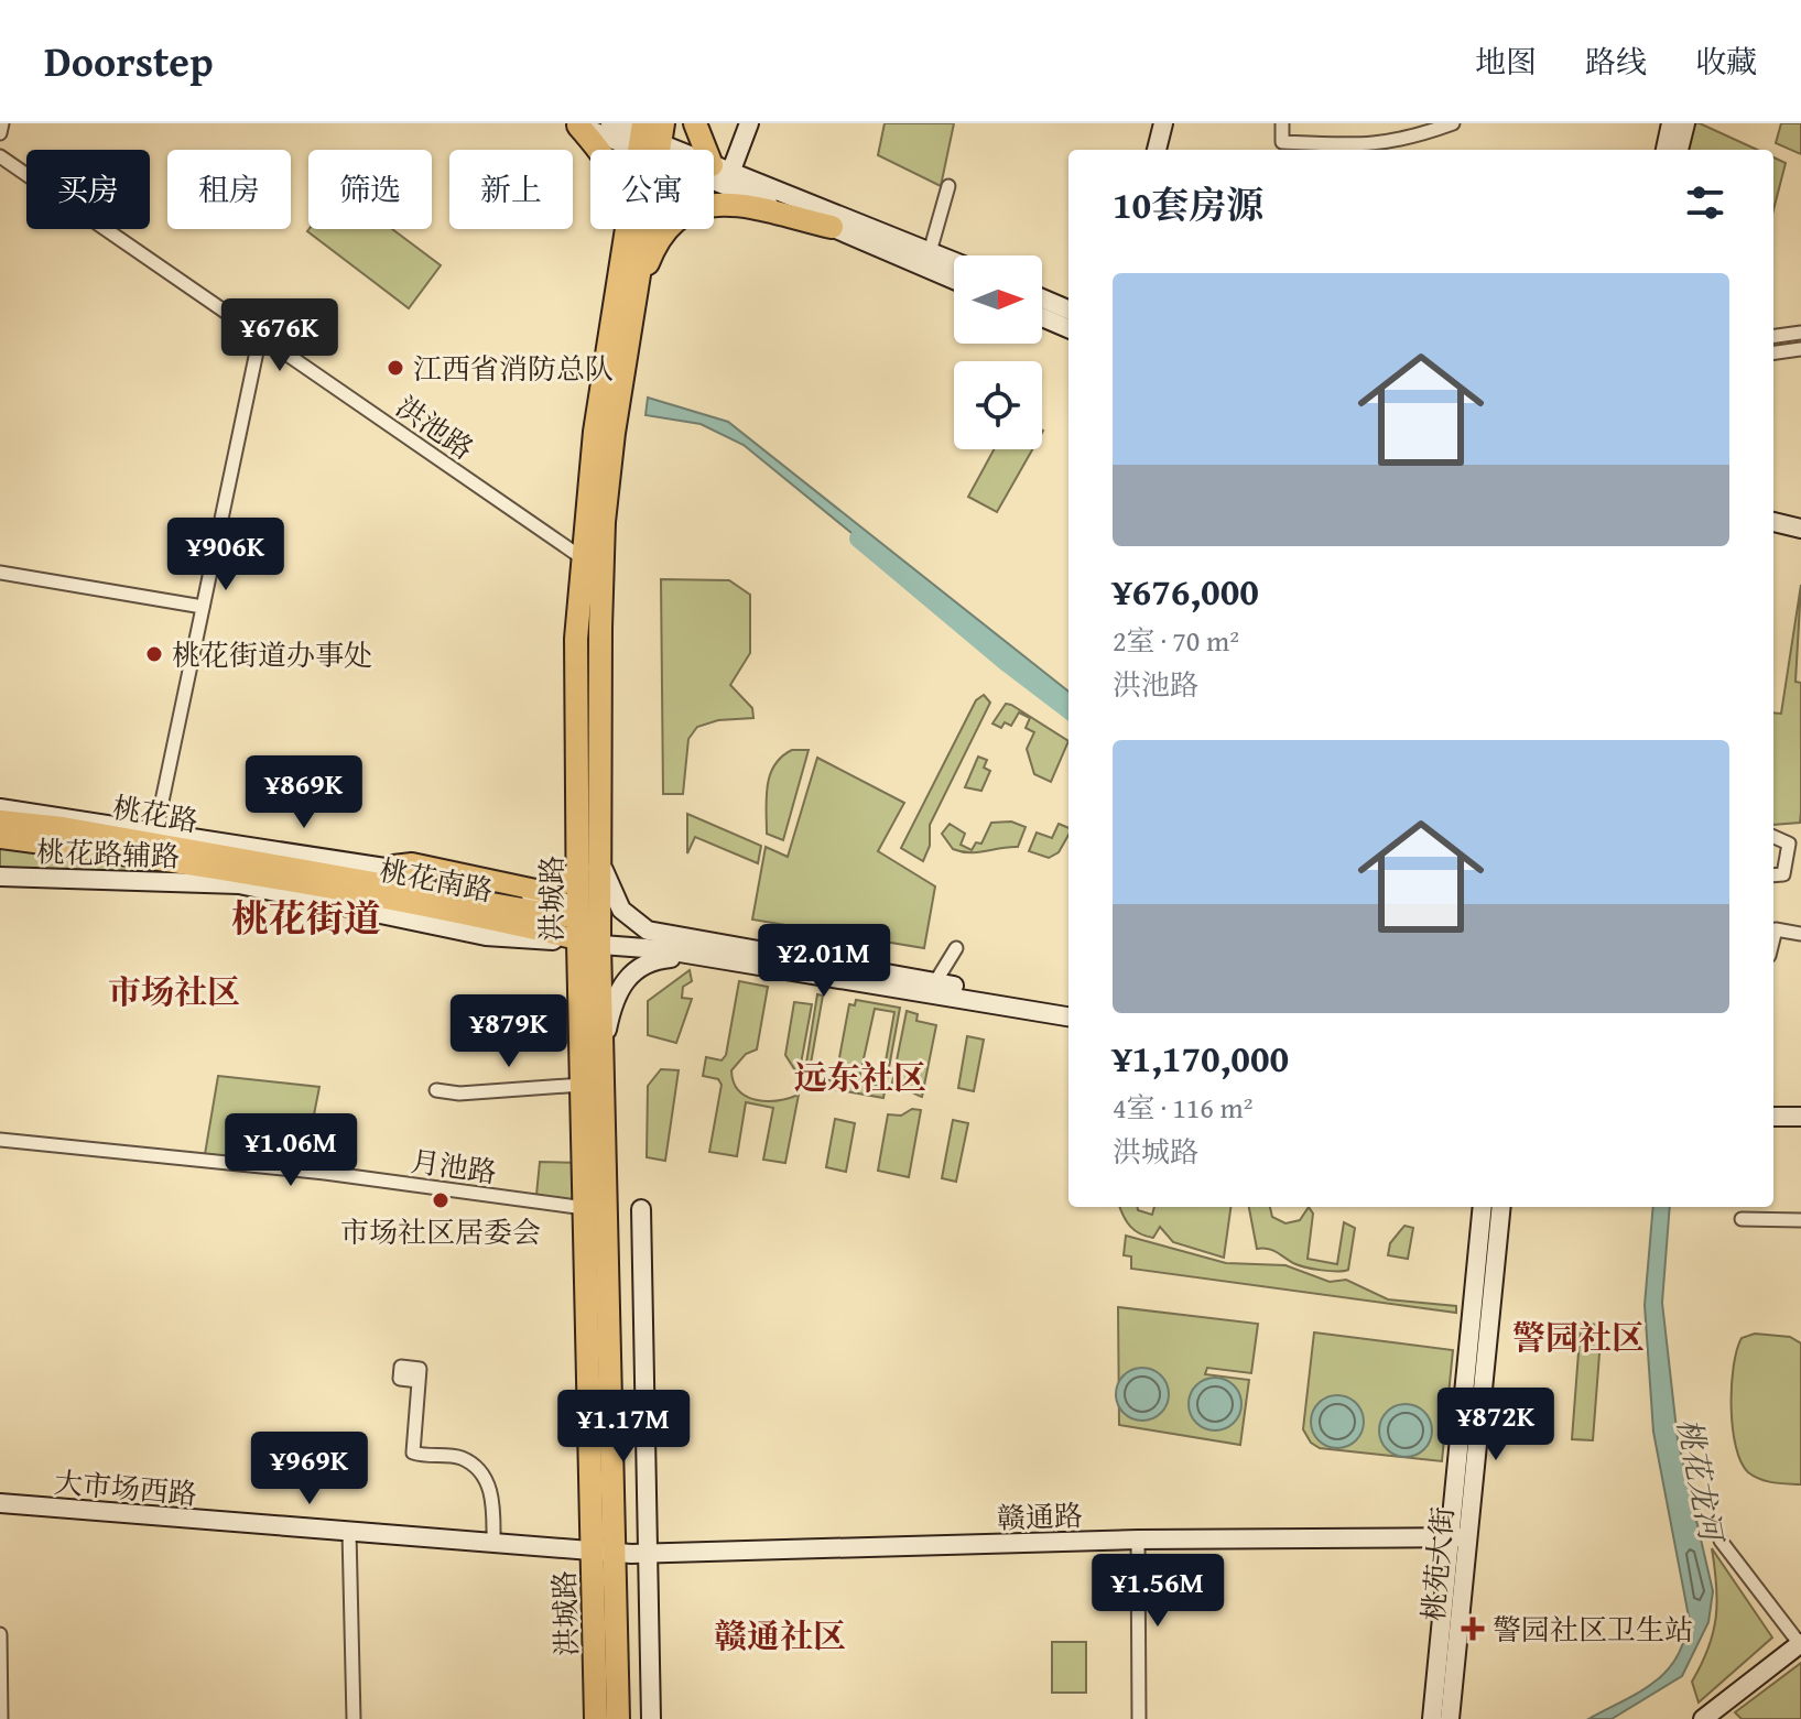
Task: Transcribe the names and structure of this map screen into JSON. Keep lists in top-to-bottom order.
{
  "streets": {
    "highway": ["洪城路"],
    "main road": [
      "桃花路",
      "桃花路辅路",
      "桃花南路",
      "大市场西路",
      "赣通路",
      "桃苑大街"
    ],
    "street": ["洪池路", "月池路"]
  },
  "crossings": [
    ["洪池路", "洪城路"],
    ["桃花路", "桃花路辅路"],
    ["桃花路", "桃花南路"],
    ["桃花路", "洪城路"],
    ["桃花路辅路", "洪城路"],
    ["洪城路", "月池路"],
    ["洪城路", "大市场西路"],
    ["洪城路", "赣通路"],
    ["大市场西路", "赣通路"],
    ["赣通路", "桃苑大街"]
  ],
  "districts": [
    "桃花街道",
    "市场社区",
    "远东社区",
    "警园社区",
    "赣通社区"
  ],
  "water": ["桃花龙河"],
  "places": {
    "other": ["江西省消防总队", "桃花街道办事处", "市场社区居委会"],
    "health": ["警园社区卫生站"]
  },
  "north": "right",
  "page": {
    "header": "Doorstep",
    "nav": ["地图", "路线", "收藏"],
    "chip": [
      "买房",
      "租房",
      "筛选",
      "新上",
      "公寓"
    ],
    "heading": "10套房源",
    "list": [
      {
        "name": "¥676,000",
        "note": "2室 · 70 m² · 洪池路"
      },
      {
        "name": "¥1,170,000",
        "note": "4室 · 116 m² · 洪城路"
      }
    ],
    "price": [
      "¥676K",
      "¥906K",
      "¥869K",
      "¥2.01M",
      "¥879K",
      "¥1.06M",
      "¥872K",
      "¥1.17M",
      "¥969K",
      "¥1.56M"
    ]
  }
}
